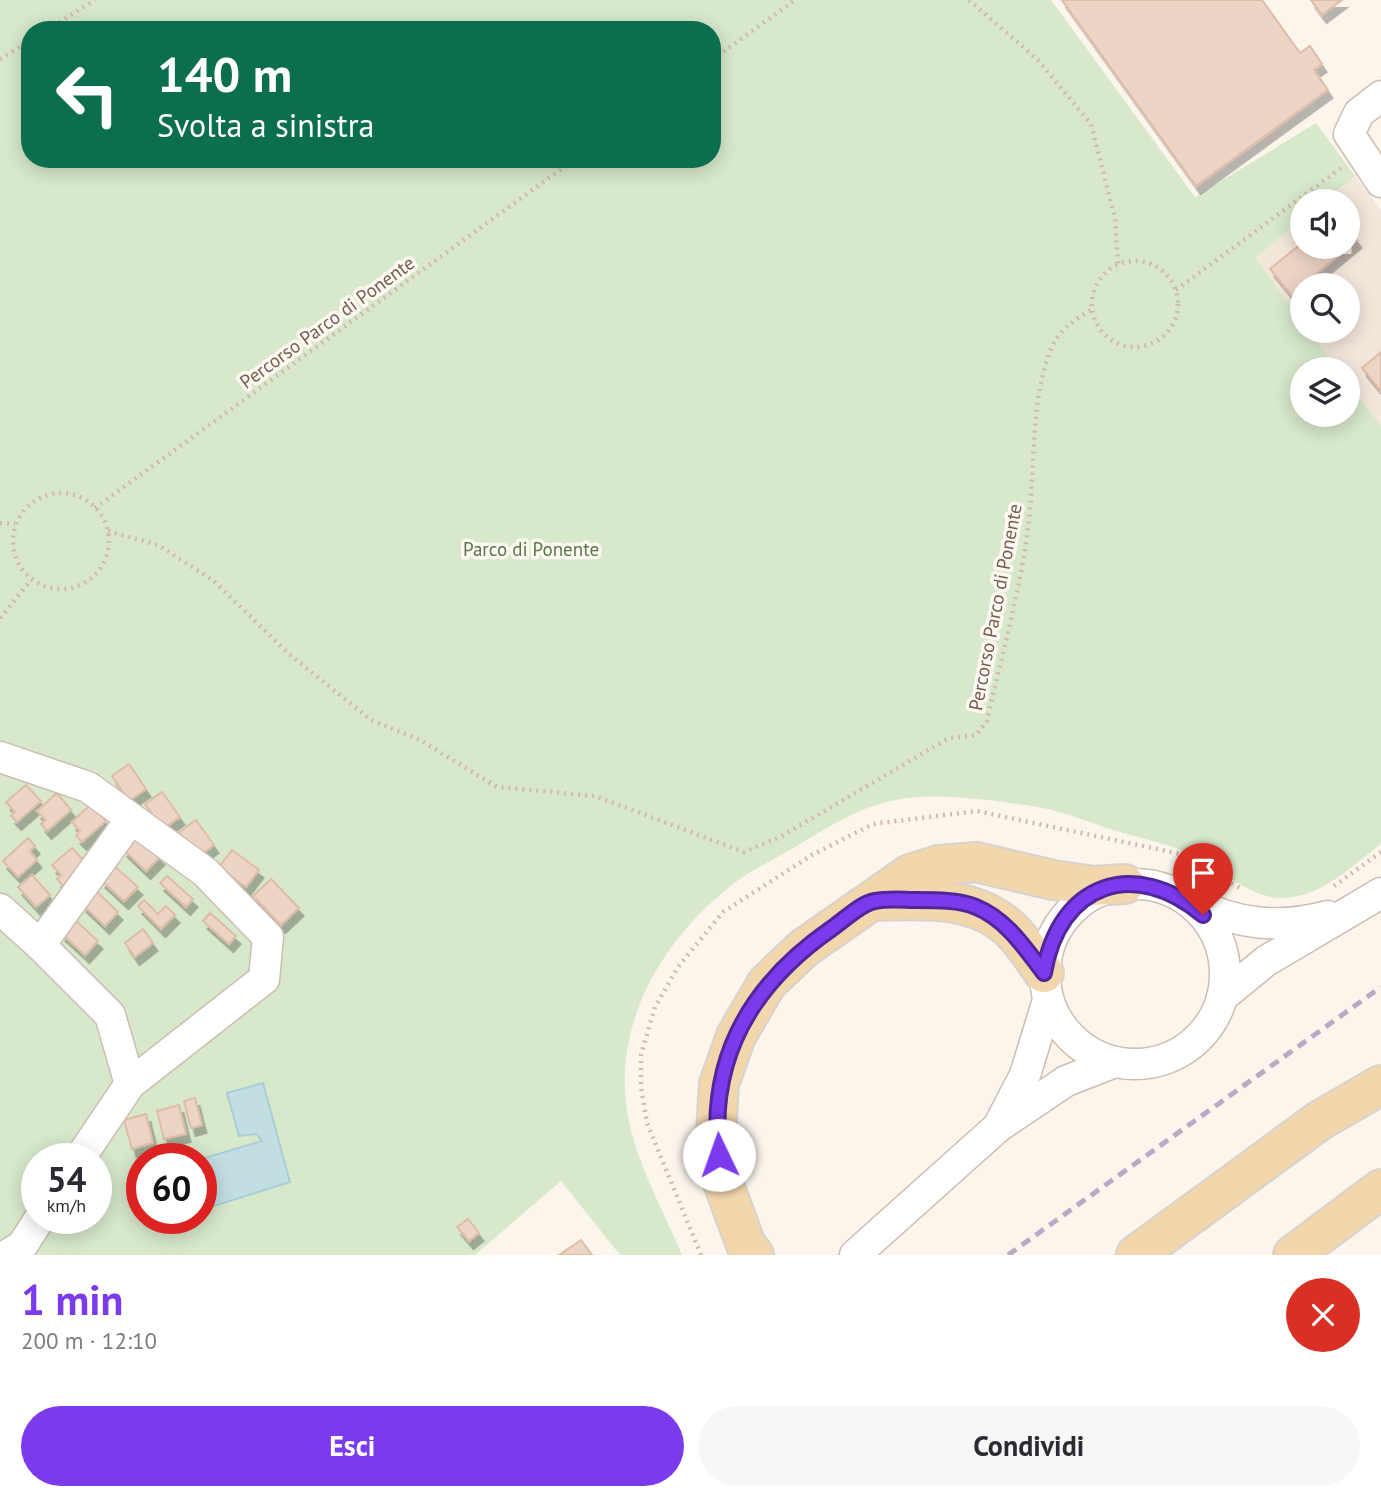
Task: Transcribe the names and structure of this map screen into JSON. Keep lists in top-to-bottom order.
{
  "streets": {
    "path": ["Percorso Parco di Ponente"]
  },
  "parks": ["Parco di Ponente"],
  "page": {
    "turn": ["140 m", "Svolta a sinistra"],
    "speed": "54 km/h",
    "limit": "60",
    "heading": ["1 min", "200 m · 12:10"],
    "buttons": ["Esci", "Condividi"]
  }
}
